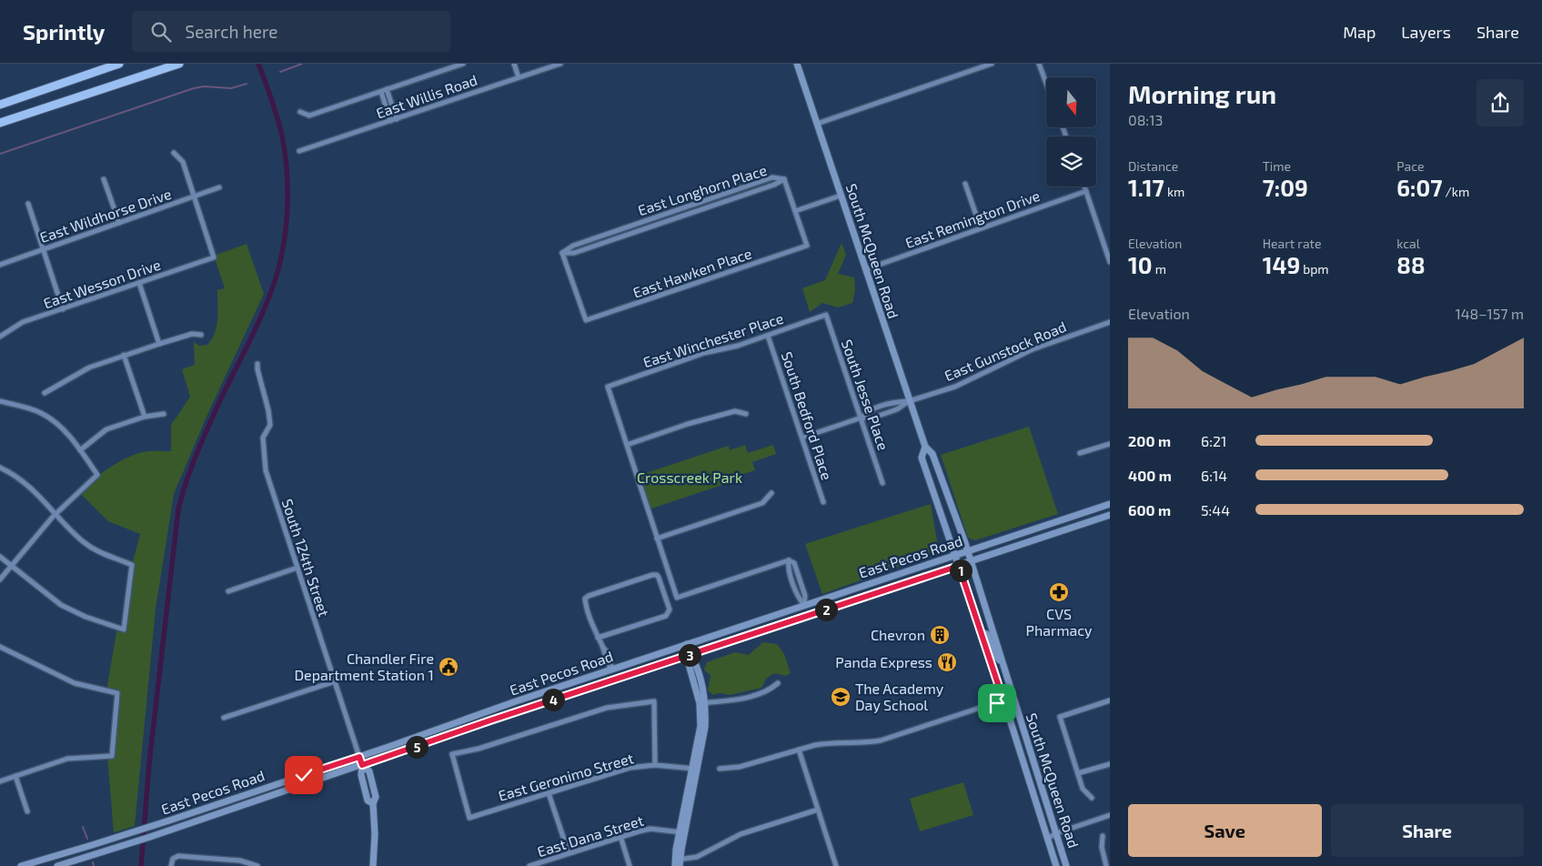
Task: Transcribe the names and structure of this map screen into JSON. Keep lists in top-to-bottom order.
{
  "streets": {
    "main road": ["South McQueen Road", "East Pecos Road"],
    "street": [
      "East Willis Road",
      "East Longhorn Place",
      "East Wildhorse Drive",
      "East Remington Drive",
      "East Hawken Place",
      "East Wesson Drive",
      "East Winchester Place",
      "East Gunstock Road",
      "South Jesse Place",
      "South Bedford Place",
      "South 124th Street",
      "East Geronimo Street",
      "East Dana Street"
    ]
  },
  "crossings": [
    ["East Longhorn Place", "East Hawken Place"],
    ["East Wildhorse Drive", "East Wesson Drive"],
    ["East Remington Drive", "South McQueen Road"],
    ["South McQueen Road", "East Gunstock Road"],
    ["South McQueen Road", "East Pecos Road"],
    ["East Winchester Place", "South Jesse Place"],
    ["East Winchester Place", "South Bedford Place"],
    ["East Gunstock Road", "South Jesse Place"],
    ["East Gunstock Road", "South Bedford Place"],
    ["East Pecos Road", "South 124th Street"]
  ],
  "parks": ["Crosscreek Park"],
  "places": {
    "pharmacy": ["CVS Pharmacy"],
    "building": ["Chevron"],
    "restaurant": ["Panda Express"],
    "public building": ["Chandler Fire Department Station 1"],
    "school or university": ["The Academy Day School"]
  },
  "north": "bottom",
  "page": {
    "header": "Sprintly",
    "search": "Search here",
    "nav": ["Map", "Layers", "Share"],
    "heading": ["Morning run", "08:13"],
    "stats": [
      ["Distance", "1.17 km"],
      ["Time", "7:09"],
      ["Pace", "6:07 /km"],
      ["Elevation", "10 m"],
      ["Heart rate", "149 bpm"],
      ["kcal", "88"]
    ],
    "chart": ["Elevation", "148–157 m"],
    "list": [
      {
        "name": "200 m",
        "note": "6:21"
      },
      {
        "name": "400 m",
        "note": "6:14"
      },
      {
        "name": "600 m",
        "note": "5:44"
      }
    ],
    "pins": [
      "1",
      "2",
      "3",
      "4",
      "5"
    ],
    "buttons": ["Save", "Share"]
  }
}
